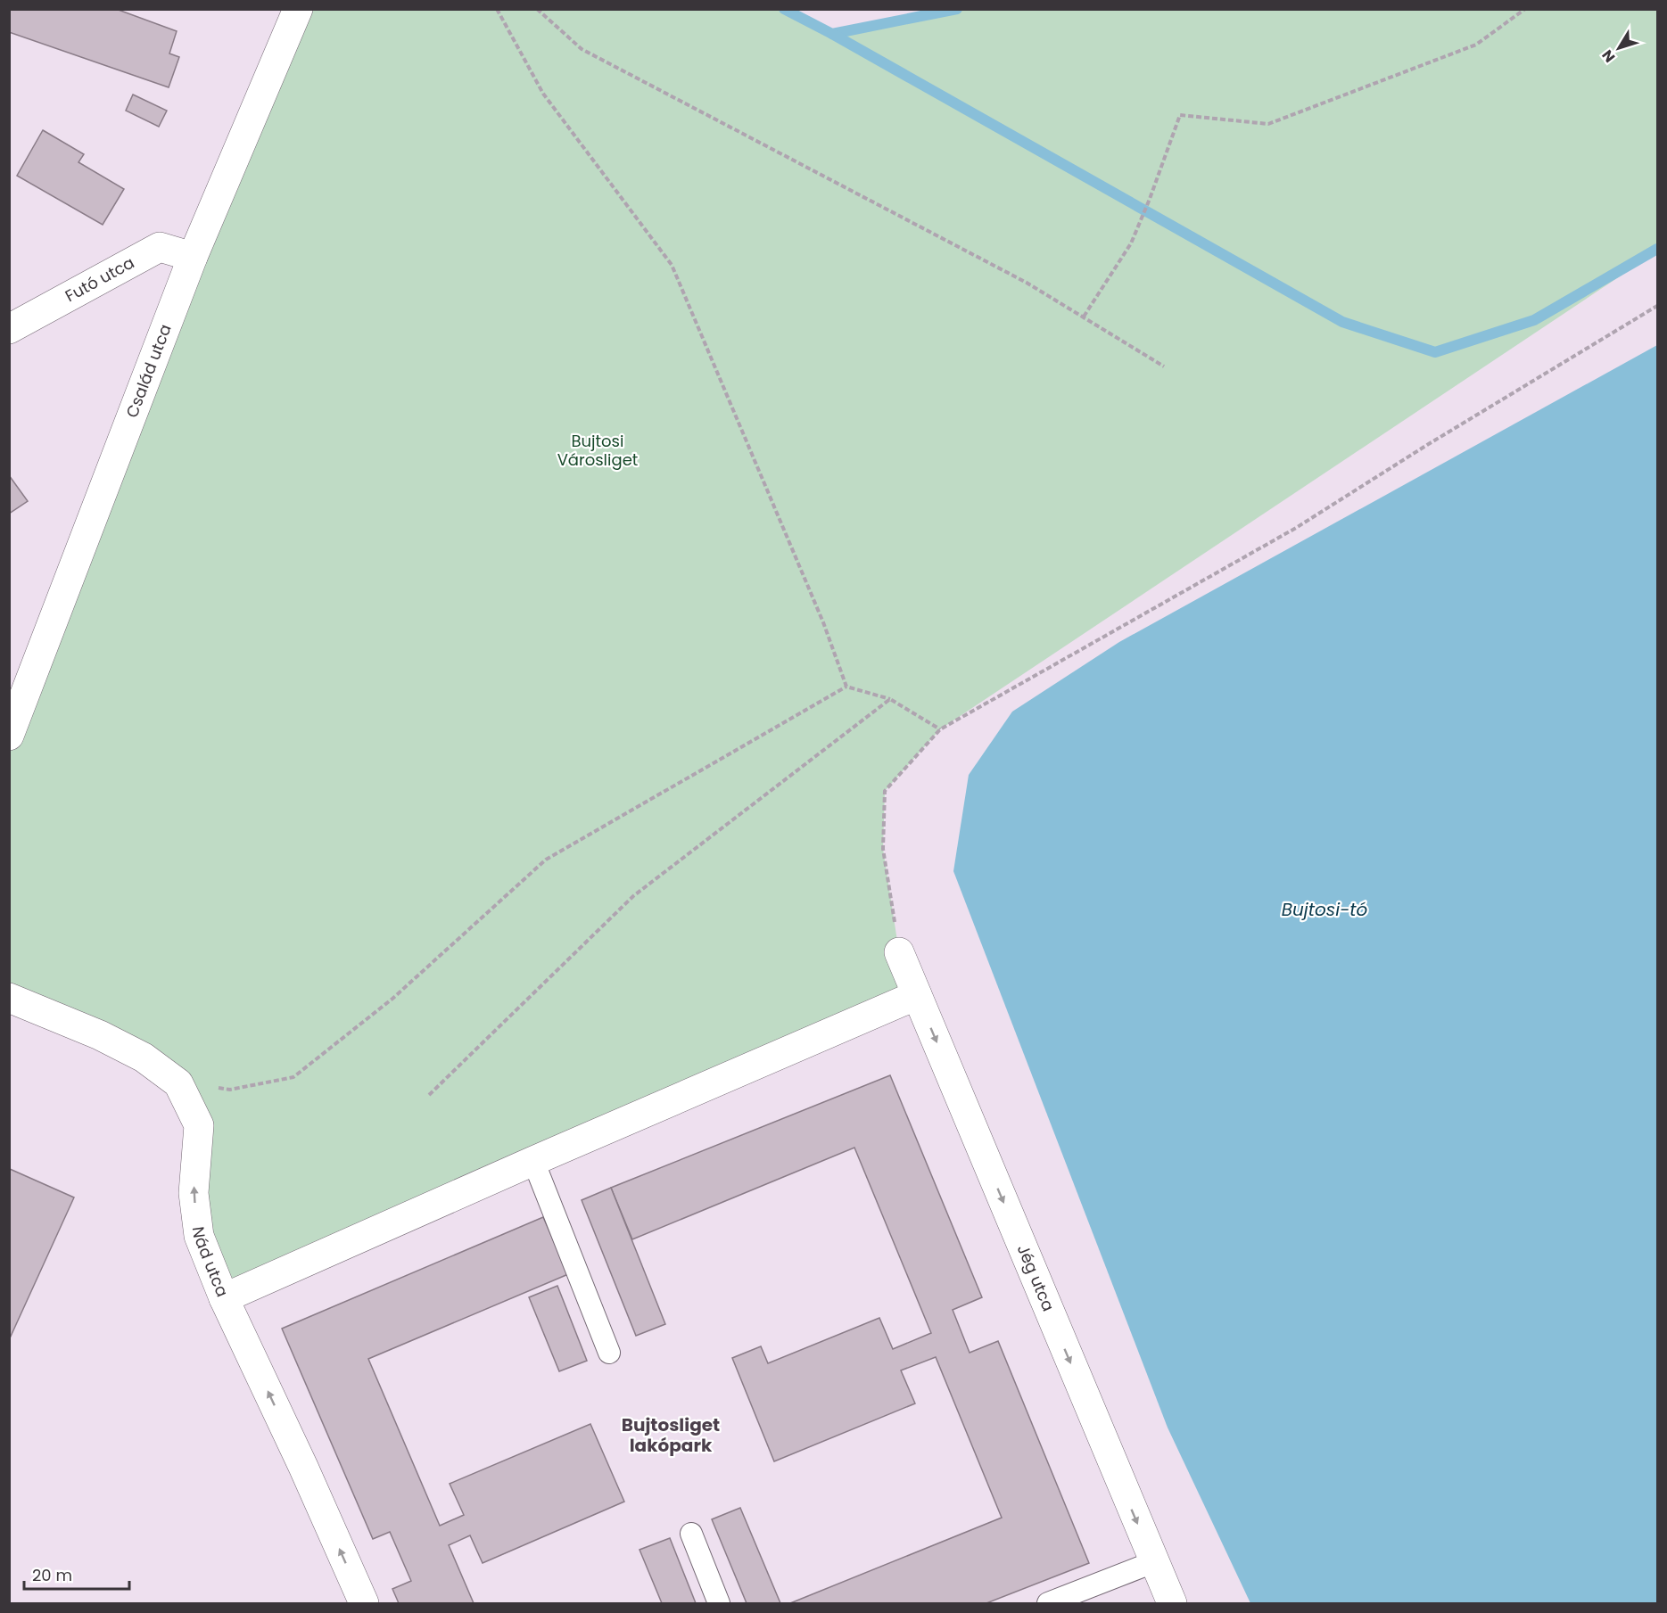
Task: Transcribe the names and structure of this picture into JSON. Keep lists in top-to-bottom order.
{
  "streets": {
    "street": [
      "Futó utca",
      "Család utca",
      "Nád utca",
      "Jég utca"
    ]
  },
  "crossings": [
    ["Futó utca", "Család utca"]
  ],
  "one_way": ["Nád utca", "Jég utca"],
  "districts": ["Bujtosliget lakópark"],
  "water": ["Bujtosi-tó"],
  "parks": ["Bujtosi Városliget"],
  "scale_bar": "20 m",
  "north": "bottom left"
}
